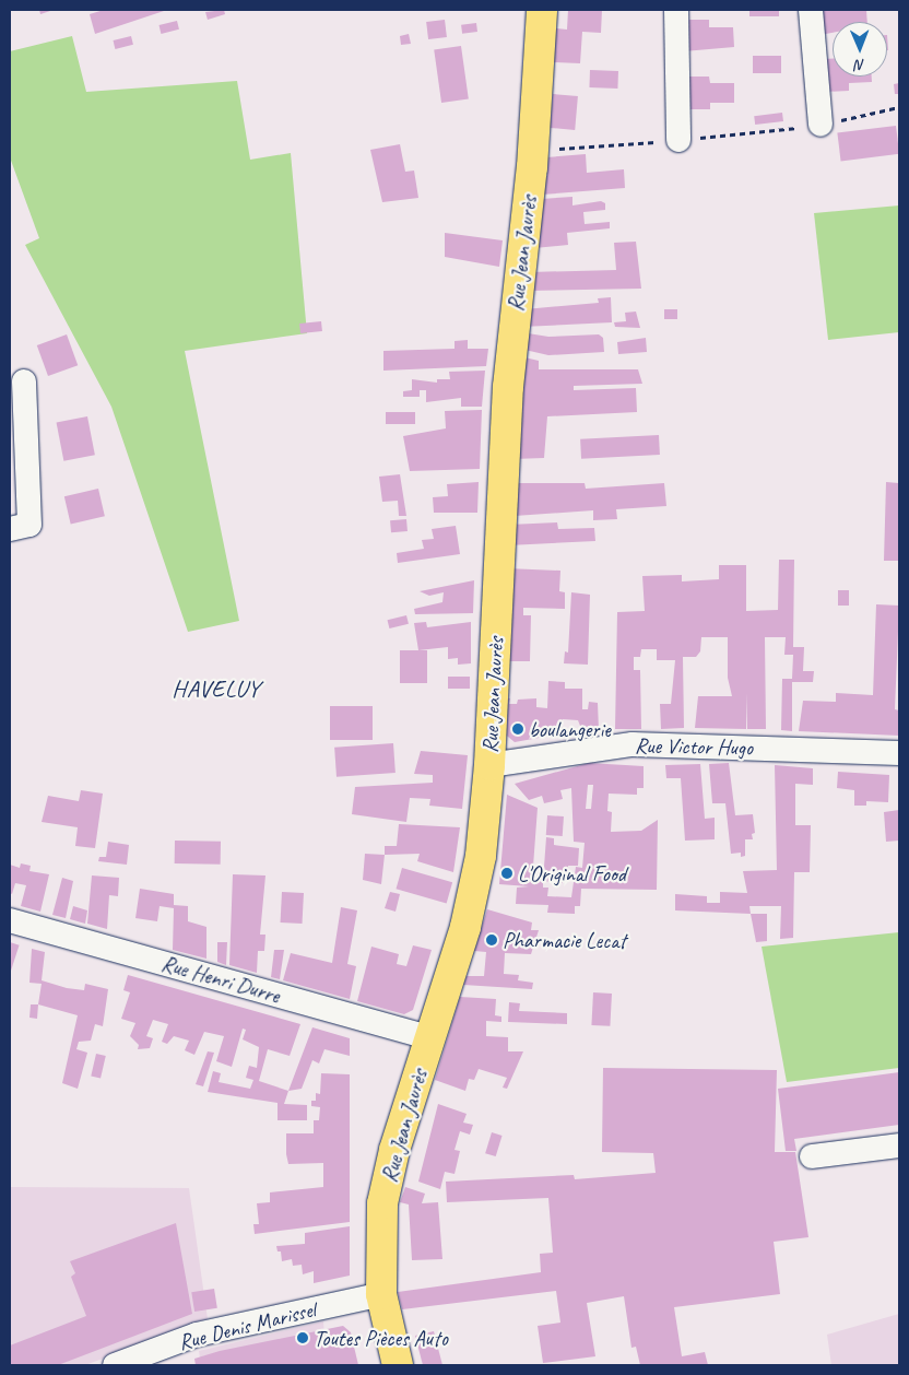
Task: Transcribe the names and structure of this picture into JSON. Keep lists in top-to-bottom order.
{
  "streets": {
    "main road": ["Rue Jean Jaurès"],
    "street": ["Rue Victor Hugo", "Rue Henri Durre", "Rue Denis Marissel"]
  },
  "crossings": [
    ["Rue Jean Jaurès", "Rue Victor Hugo"],
    ["Rue Jean Jaurès", "Rue Henri Durre"],
    ["Rue Jean Jaurès", "Rue Denis Marissel"]
  ],
  "districts": ["HAVELUY"],
  "places": [
    "boulangerie",
    "L'Original Food",
    "Pharmacie Lecat",
    "Toutes Pièces Auto"
  ],
  "north": "bottom"
}
